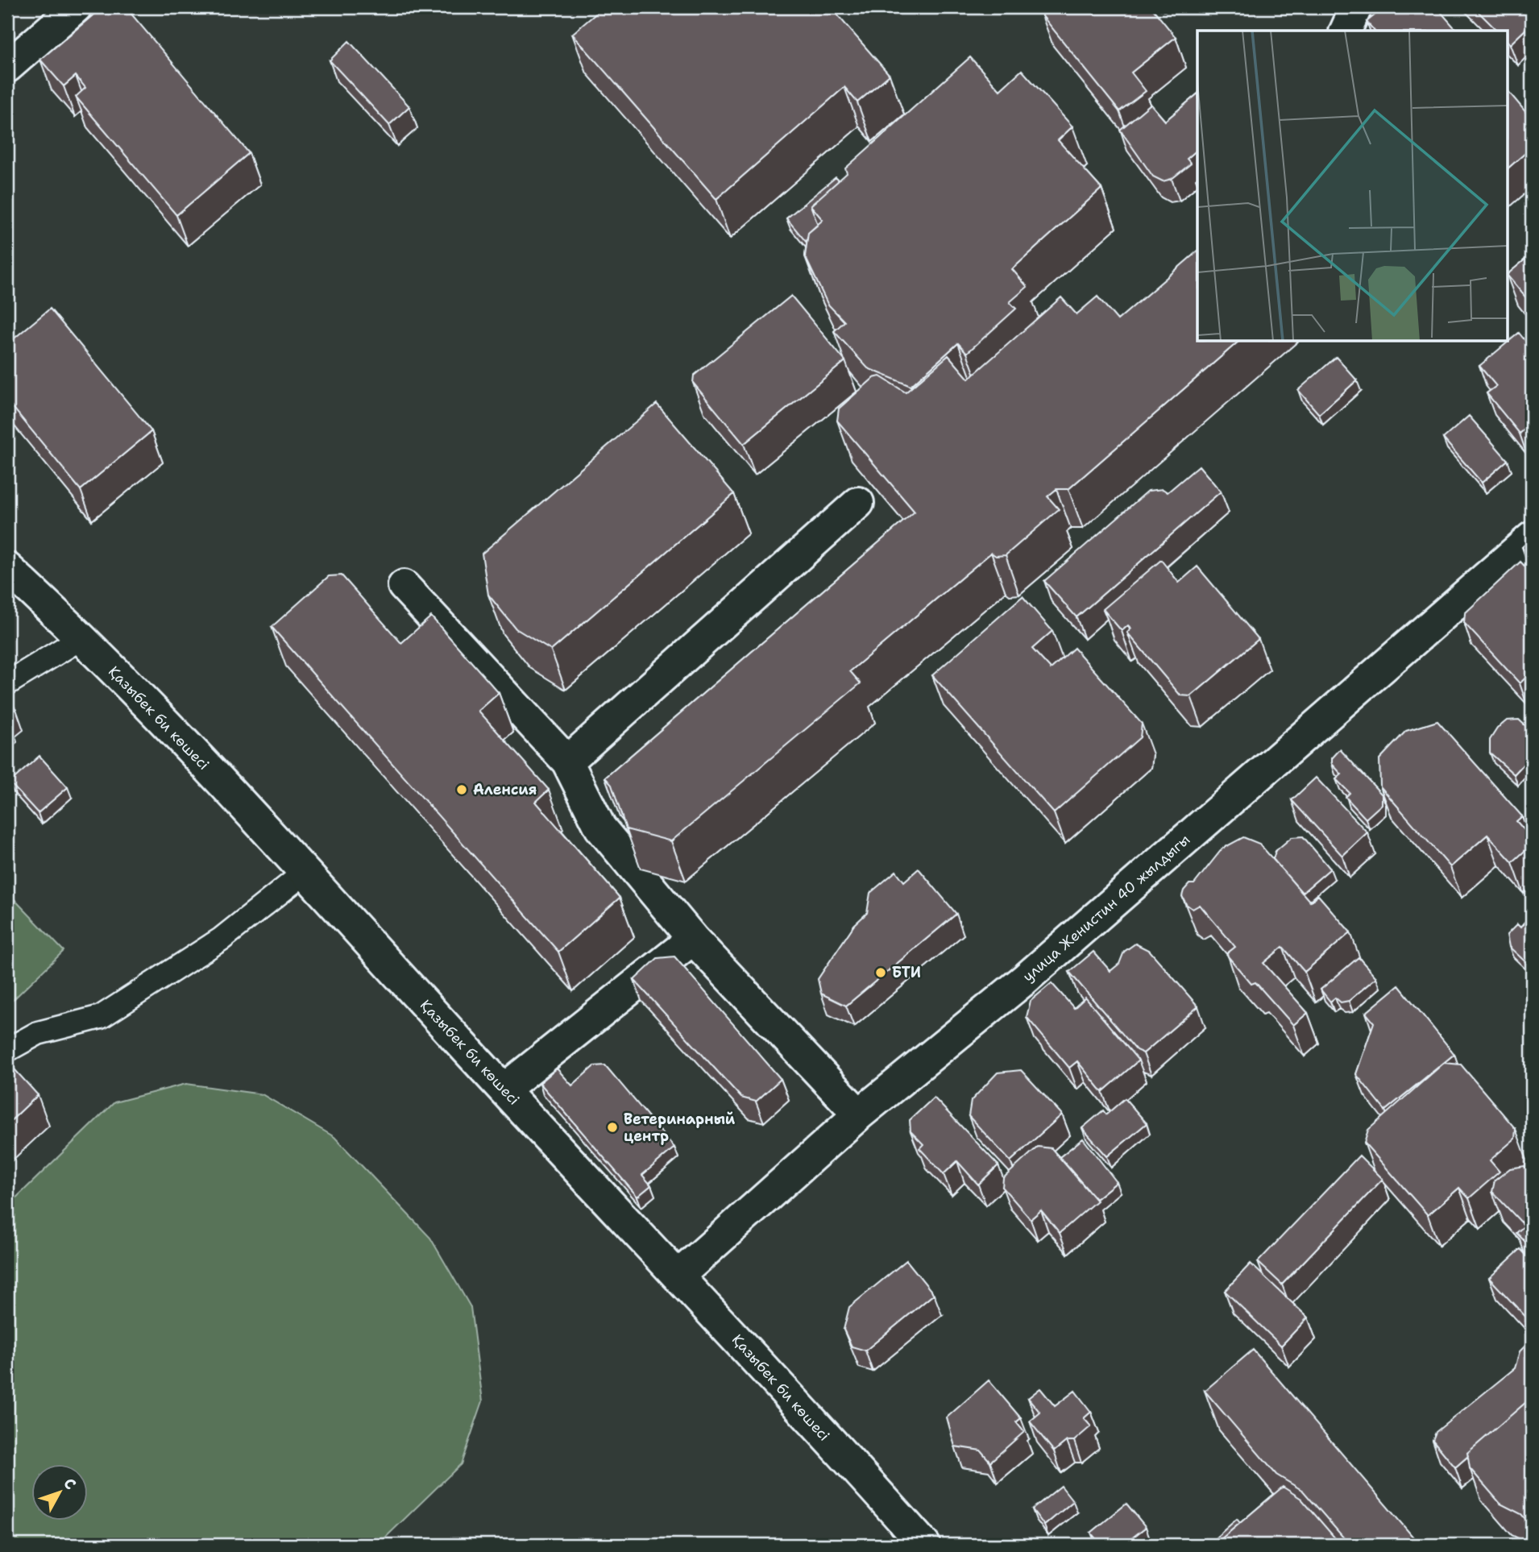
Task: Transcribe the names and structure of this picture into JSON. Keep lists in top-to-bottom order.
{
  "streets": {
    "street": ["Қазыбек би көшесі", "улица Женистин 40 жылдыгы"]
  },
  "crossings": [
    ["Қазыбек би көшесі", "улица Женистин 40 жылдыгы"]
  ],
  "places": ["Аленсия", "БТИ", "Ветеринарный центр"],
  "north": "top right"
}
